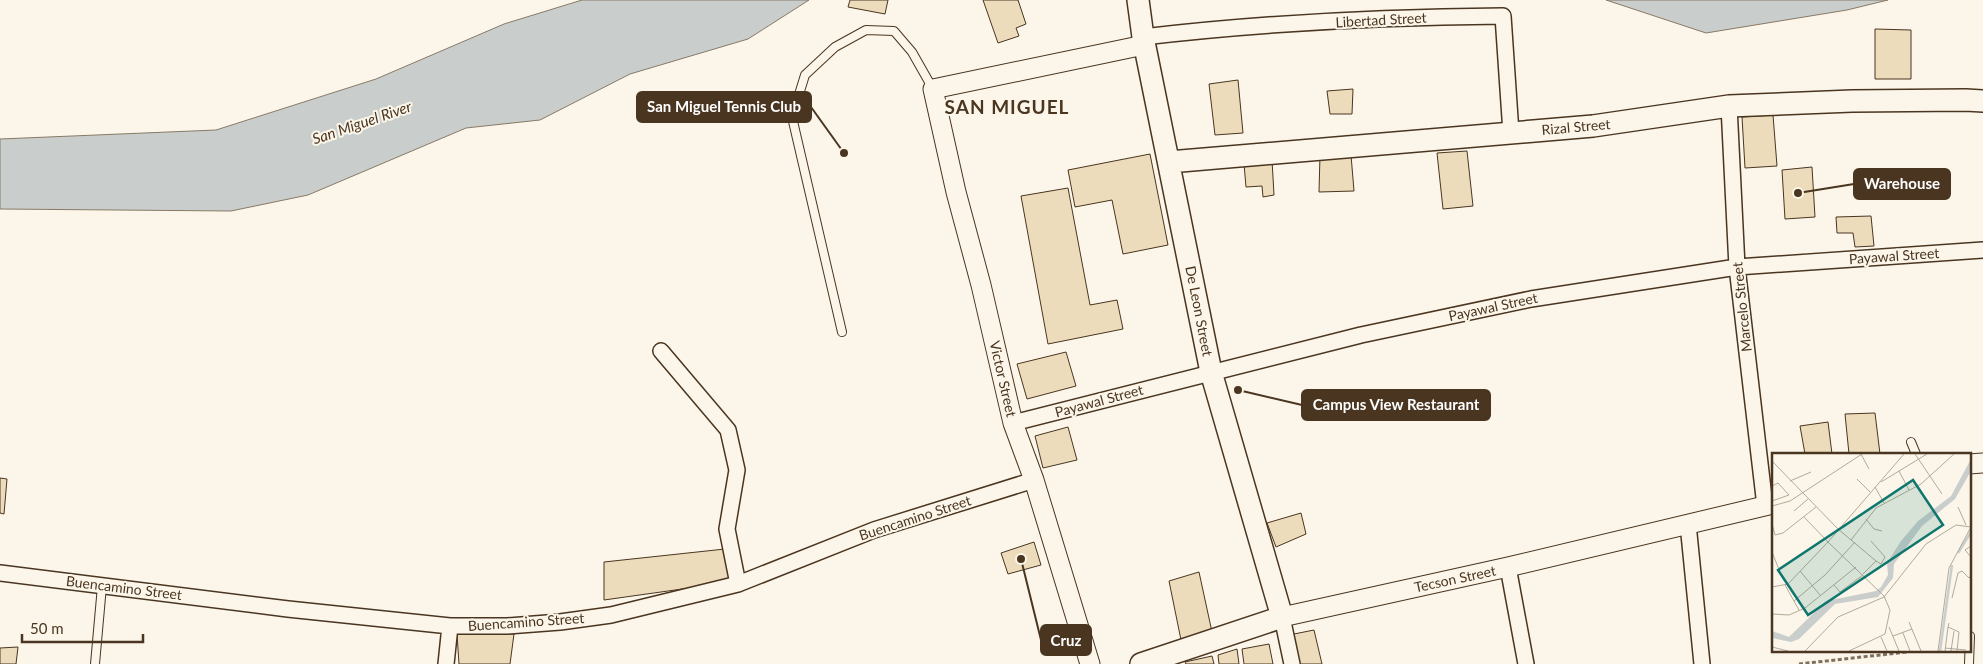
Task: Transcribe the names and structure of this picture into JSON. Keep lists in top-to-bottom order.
{
  "streets": {
    "main road": ["Rizal Street", "De Leon Street", "Tecson Street"],
    "street": [
      "Libertad Street",
      "Payawal Street",
      "Marcelo Street",
      "Victor Street",
      "Buencamino Street"
    ]
  },
  "crossings": [
    ["Libertad Street", "Rizal Street"],
    ["Libertad Street", "De Leon Street"],
    ["Libertad Street", "Victor Street"],
    ["Rizal Street", "Marcelo Street"],
    ["Rizal Street", "De Leon Street"],
    ["Payawal Street", "Marcelo Street"],
    ["Payawal Street", "De Leon Street"],
    ["Payawal Street", "Victor Street"],
    ["Marcelo Street", "Tecson Street"],
    ["De Leon Street", "Tecson Street"],
    ["Victor Street", "Buencamino Street"]
  ],
  "districts": ["SAN MIGUEL"],
  "water": ["San Miguel River"],
  "places": [
    "San Miguel Tennis Club",
    "Warehouse",
    "Campus View Restaurant",
    "Cruz"
  ],
  "scale_bar": "50 m"
}
